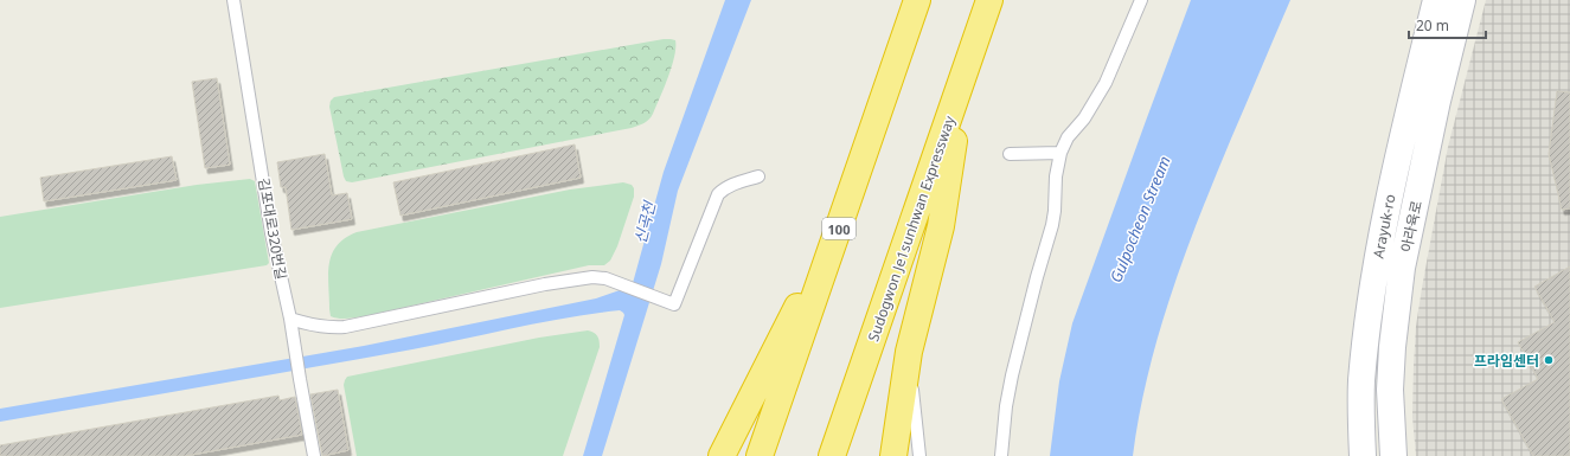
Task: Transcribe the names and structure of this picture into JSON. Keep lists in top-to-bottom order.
{
  "streets": {
    "highway": ["100", "Sudogwon Je1sunhwan Expressway"],
    "street": ["Arayuk-ro", "아라육로"],
    "lane": ["김포대로320번길"]
  },
  "water": ["Gulpocheon Stream", "신곡천"],
  "places": ["프라임센터"],
  "scale_bar": "20 m"
}
